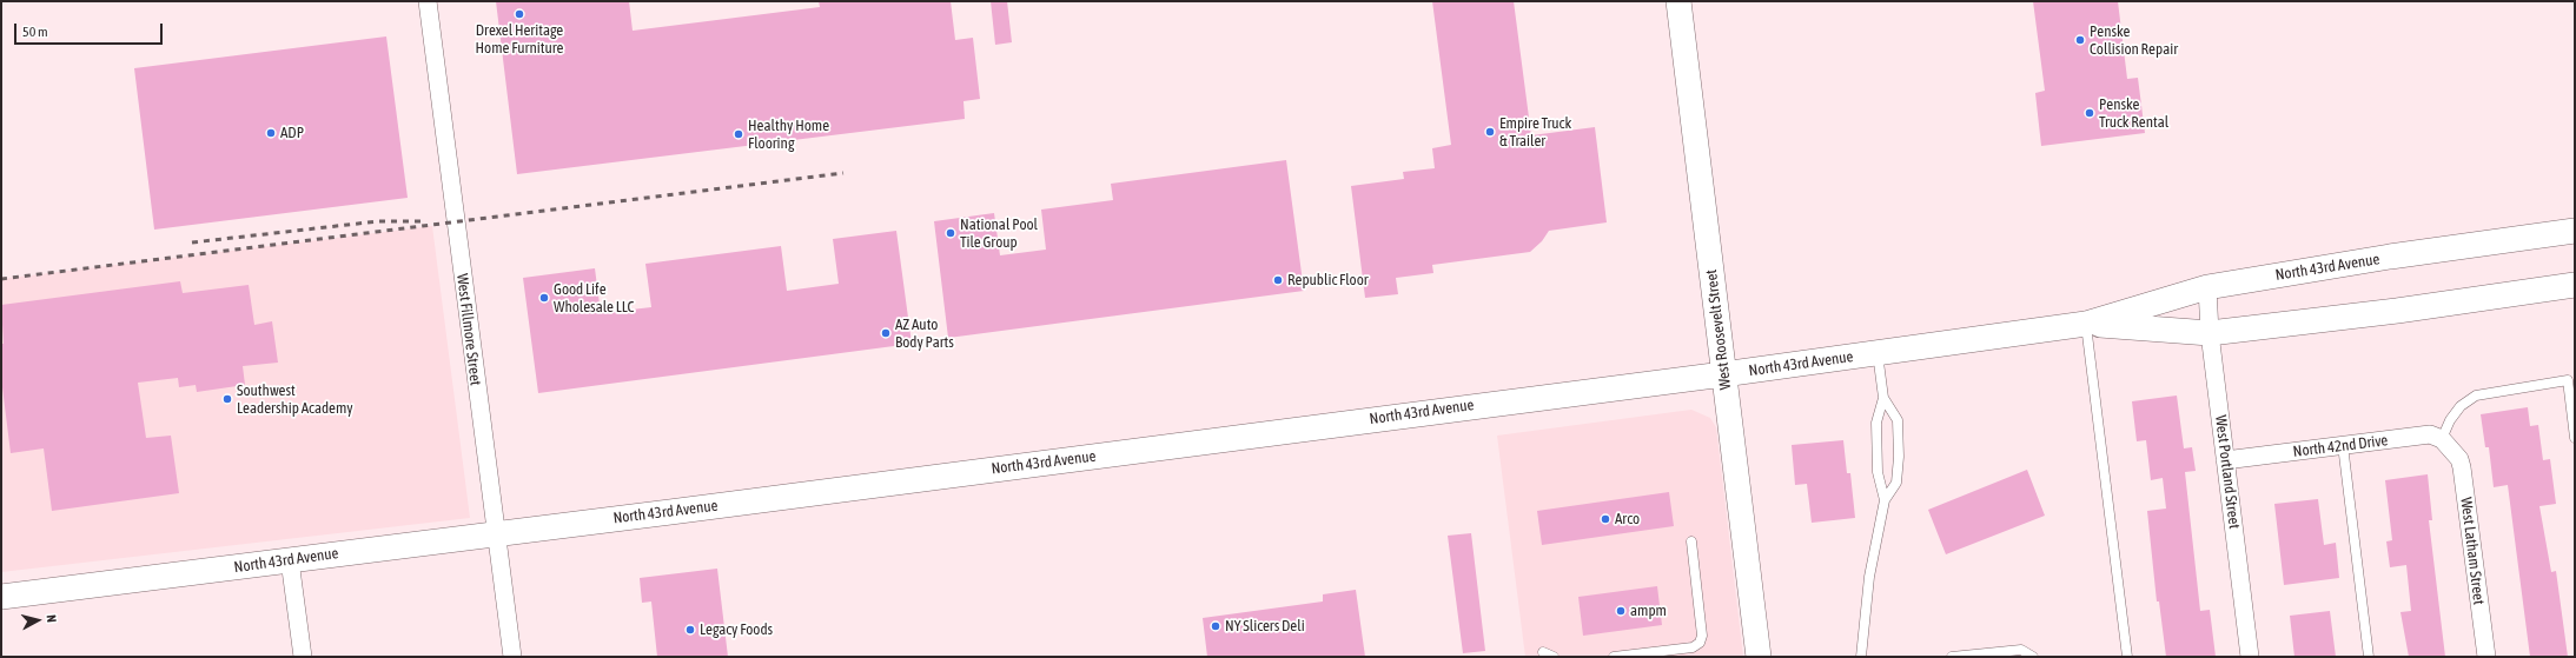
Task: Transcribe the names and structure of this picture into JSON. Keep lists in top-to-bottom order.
{
  "streets": {
    "main road": ["North 43rd Avenue", "West Roosevelt Street"],
    "street": [
      "West Fillmore Street",
      "North 42nd Drive",
      "West Portland Street",
      "West Latham Street"
    ]
  },
  "crossings": [
    ["North 43rd Avenue", "West Fillmore Street"],
    ["North 43rd Avenue", "West Roosevelt Street"],
    ["North 43rd Avenue", "West Portland Street"],
    ["North 42nd Drive", "West Portland Street"],
    ["North 42nd Drive", "West Latham Street"]
  ],
  "places": [
    "Drexel Heritage Home Furniture",
    "Penske Collision Repair",
    "Penske Truck Rental",
    "Empire Truck & Trailer",
    "ADP",
    "Healthy Home Flooring",
    "National Pool Tile Group",
    "Republic Floor",
    "Good Life Wholesale LLC",
    "AZ Auto Body Parts",
    "Southwest Leadership Academy",
    "Arco",
    "ampm",
    "NY Slicers Deli",
    "Legacy Foods"
  ],
  "scale_bar": "50 m",
  "north": "right"
}
